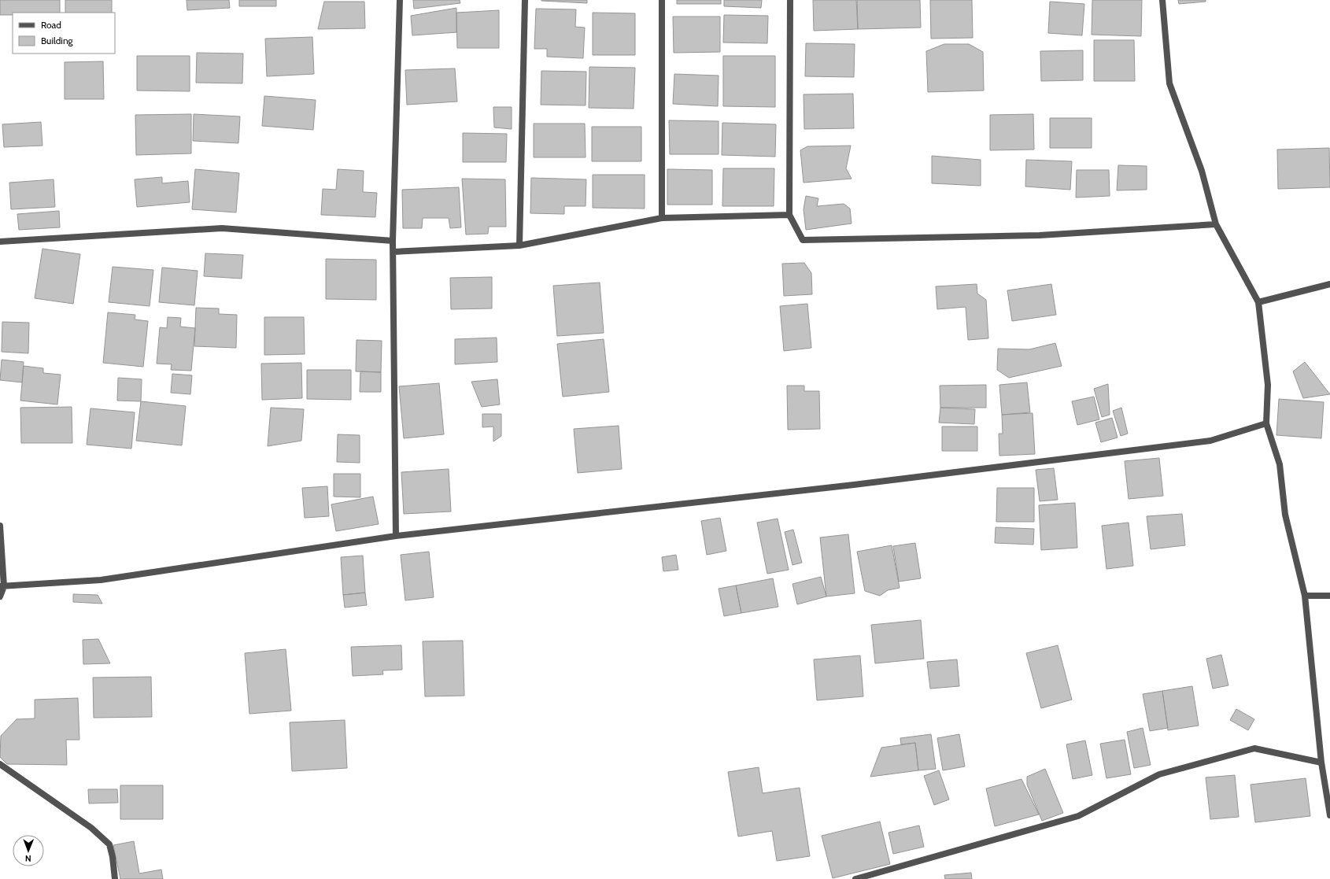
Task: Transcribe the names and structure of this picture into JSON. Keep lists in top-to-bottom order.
{
  "legend": ["Road", "Building"],
  "north": "bottom"
}
